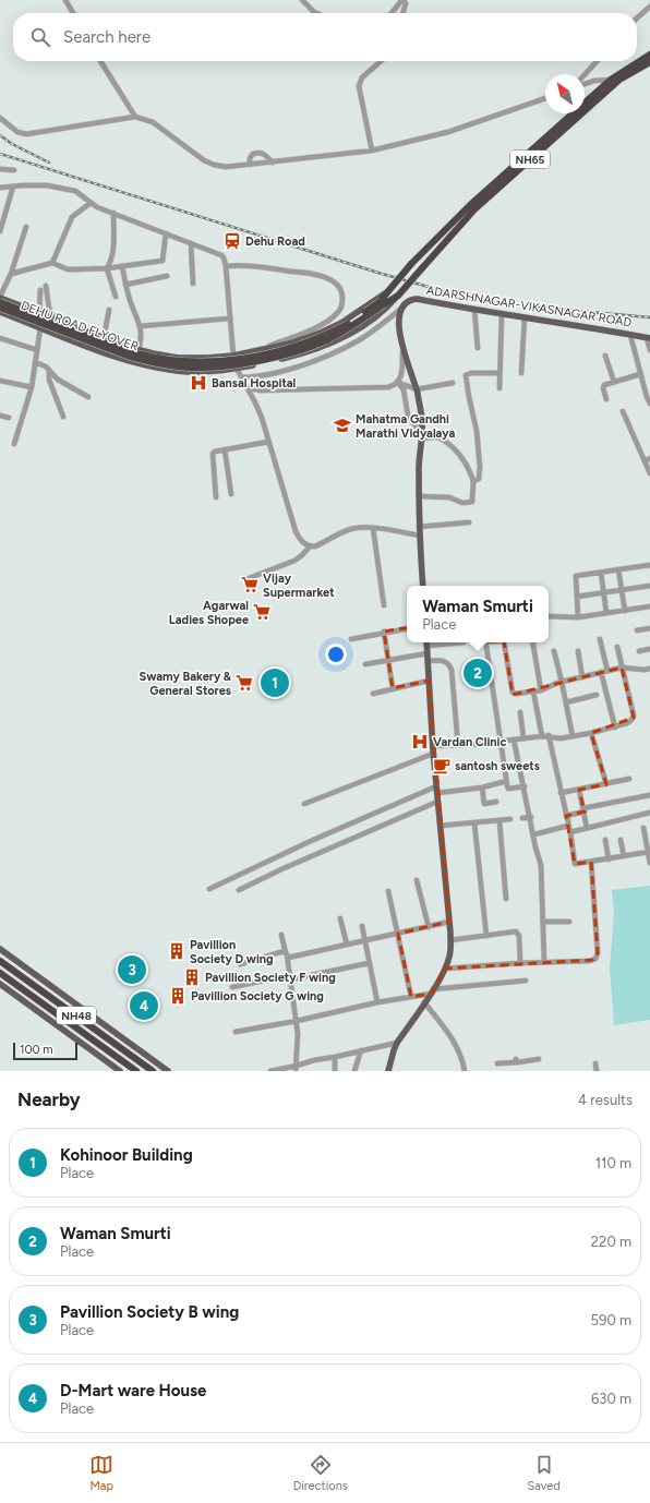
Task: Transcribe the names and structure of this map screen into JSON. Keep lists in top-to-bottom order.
{
  "streets": {
    "highway": ["NH65", "DEHU ROAD FLYOVER", "NH48"],
    "main road": ["ADARSHNAGAR-VIKASNAGAR ROAD"]
  },
  "crossings": [
    ["NH65", "DEHU ROAD FLYOVER"]
  ],
  "places": {
    "station": ["Dehu Road"],
    "hospital": ["Bansal Hospital", "Vardan Clinic"],
    "school or university": ["Mahatma Gandhi Marathi Vidyalaya"],
    "supermarket": ["Vijay Supermarket", "Agarwal Ladies Shopee", "Swamy Bakery & General Stores"],
    "cafe": ["santosh sweets"],
    "building": ["Pavillion Society D wing", "Pavillion Society F wing", "Pavillion Society G wing"]
  },
  "scale_bar": "100 m",
  "north": "top left",
  "page": {
    "search": "Search here",
    "popup": ["Waman Smurti", "Place"],
    "pins": [
      "2",
      "1",
      "3",
      "4"
    ],
    "scale": "100 m",
    "heading": ["Nearby", "4 results"],
    "list": [
      {
        "mark": "1",
        "name": "Kohinoor Building",
        "note": "Place",
        "value": "110 m"
      },
      {
        "mark": "2",
        "name": "Waman Smurti",
        "note": "Place",
        "value": "220 m"
      },
      {
        "mark": "3",
        "name": "Pavillion Society B wing",
        "note": "Place",
        "value": "590 m"
      },
      {
        "mark": "4",
        "name": "D-Mart ware House",
        "note": "Place",
        "value": "630 m"
      }
    ],
    "nav": ["Map", "Directions", "Saved"]
  }
}
